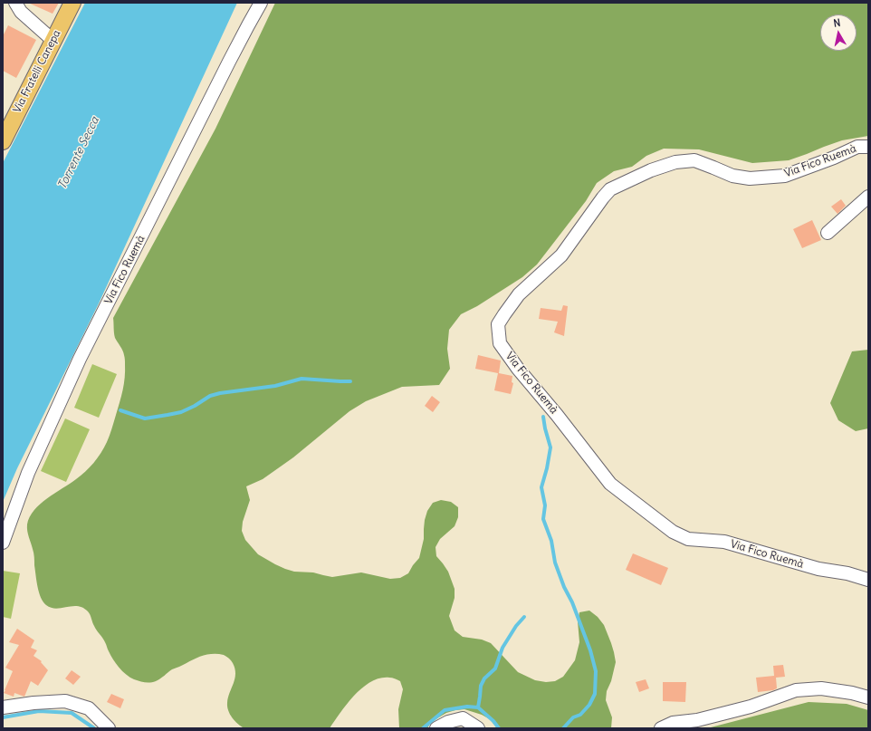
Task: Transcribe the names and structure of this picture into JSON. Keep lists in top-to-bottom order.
{
  "streets": {
    "main road": ["Via Fratelli Canepa"],
    "street": ["Via Fico Ruemà"]
  },
  "water": ["Torrente Secca"],
  "north": "top"
}
